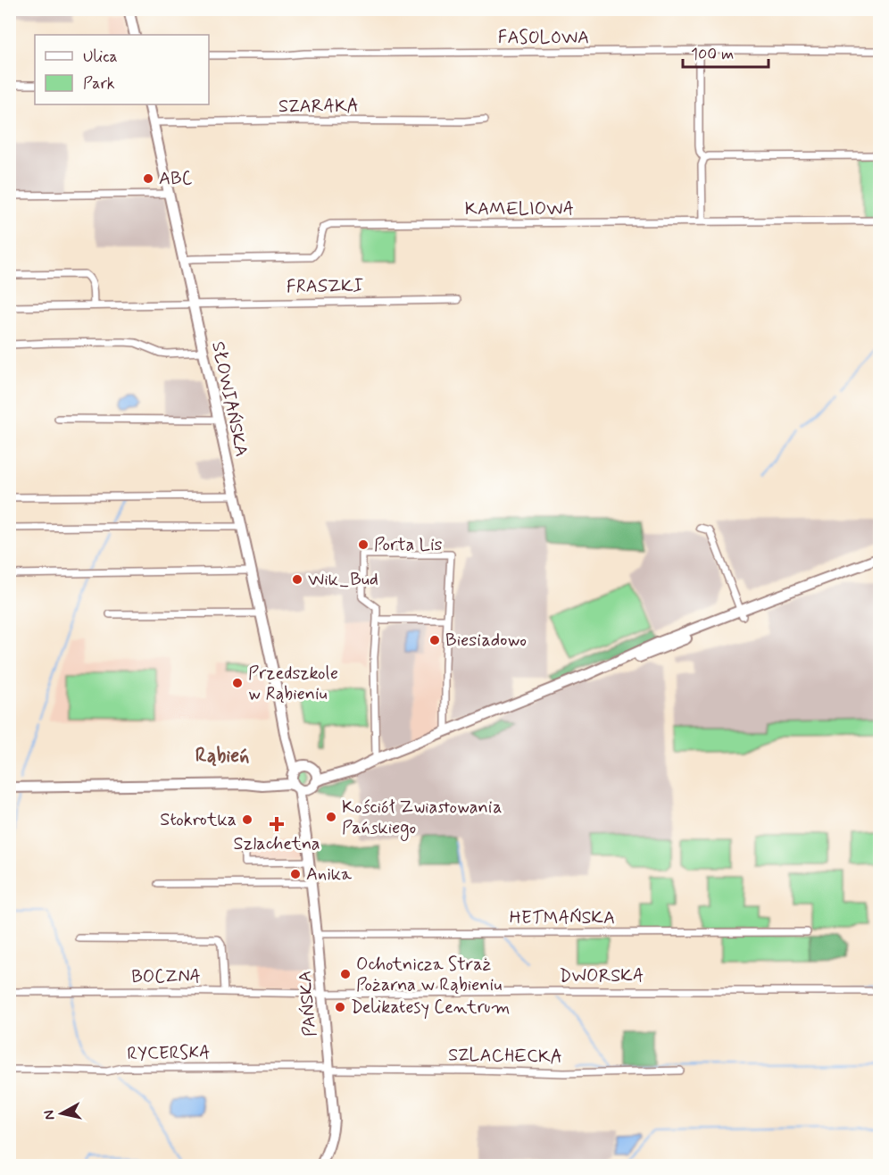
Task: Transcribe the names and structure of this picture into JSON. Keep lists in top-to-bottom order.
{
  "streets": {
    "street": [
      "FASOLOWA",
      "SZARAKA",
      "KAMELIOWA",
      "FRASZKI",
      "SŁOWIAŃSKA",
      "HETMAŃSKA",
      "DWORSKA",
      "BOCZNA",
      "PAŃSKA",
      "RYCERSKA",
      "SZLACHECKA"
    ]
  },
  "crossings": [
    ["SZARAKA", "SŁOWIAŃSKA"],
    ["KAMELIOWA", "SŁOWIAŃSKA"],
    ["FRASZKI", "SŁOWIAŃSKA"],
    ["SŁOWIAŃSKA", "PAŃSKA"],
    ["HETMAŃSKA", "PAŃSKA"],
    ["DWORSKA", "BOCZNA"],
    ["DWORSKA", "PAŃSKA"],
    ["BOCZNA", "PAŃSKA"],
    ["PAŃSKA", "RYCERSKA"],
    ["PAŃSKA", "SZLACHECKA"],
    ["RYCERSKA", "SZLACHECKA"]
  ],
  "districts": ["Rąbień"],
  "places": {
    "other": [
      "ABC",
      "Porta Lis",
      "Wik_Bud",
      "Biesiadowo",
      "Przedszkole w Rąbieniu",
      "Kościół Zwiastowania Pańskiego",
      "Stokrotka",
      "Anika",
      "Ochotnicza Straż Pożarna w Rąbieniu",
      "Delikatesy Centrum"
    ],
    "health": ["Szlachetna"]
  },
  "legend": ["Ulica", "Park"],
  "scale_bar": "100 m",
  "north": "left"
}
